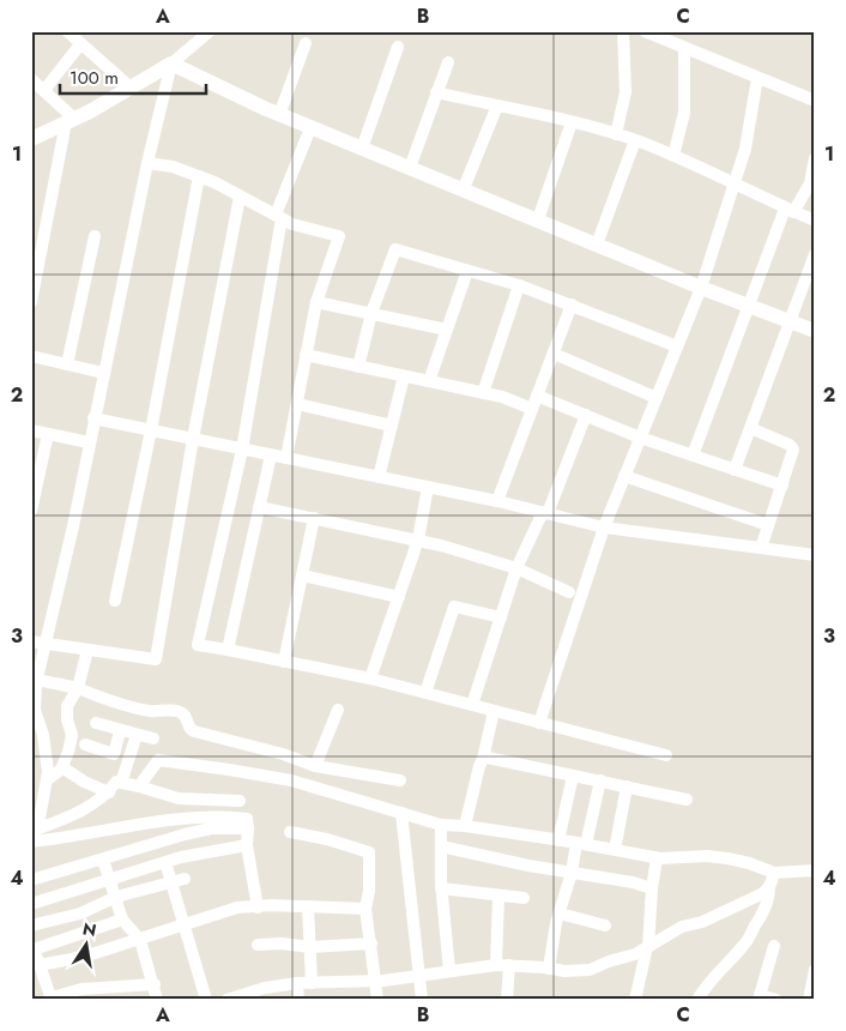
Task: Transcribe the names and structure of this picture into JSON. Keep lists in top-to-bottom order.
{
  "scale_bar": "100 m",
  "north": "top",
  "grid": {
    "columns": ["A", "B", "C"],
    "rows": [
      "1",
      "2",
      "3",
      "4"
    ]
  }
}
